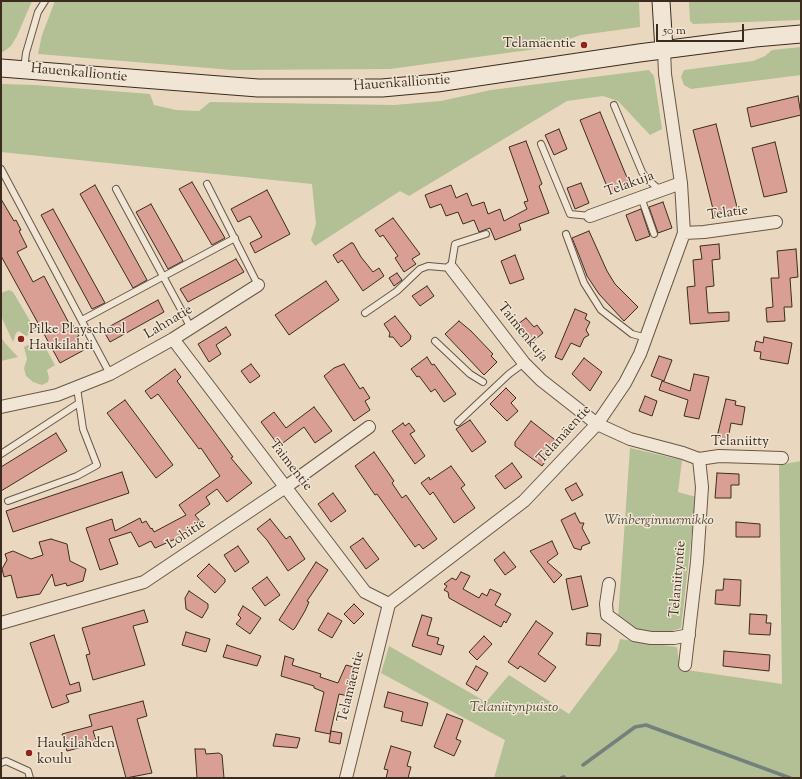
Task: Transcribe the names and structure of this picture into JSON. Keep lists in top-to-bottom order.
{
  "streets": {
    "main road": ["Hauenkalliontie"],
    "street": [
      "Telakuja",
      "Telatie",
      "Lahnatie",
      "Taimenkuja",
      "Telamäentie",
      "Telaniitty",
      "Taimentie",
      "Lohitie",
      "Telaniityntie"
    ]
  },
  "crossings": [
    ["Hauenkalliontie", "Telamäentie"],
    ["Telakuja", "Telamäentie"],
    ["Telatie", "Telamäentie"],
    ["Lahnatie", "Taimentie"],
    ["Taimenkuja", "Telamäentie"],
    ["Telamäentie", "Taimentie"],
    ["Telaniitty", "Telaniityntie"],
    ["Taimentie", "Lohitie"]
  ],
  "parks": ["Winberginnurmikko", "Telaniitynpuisto"],
  "places": ["Telamäentie", "Pilke Playschool Haukilahti", "Haukilahden koulu"],
  "scale_bar": "50 m"
}
